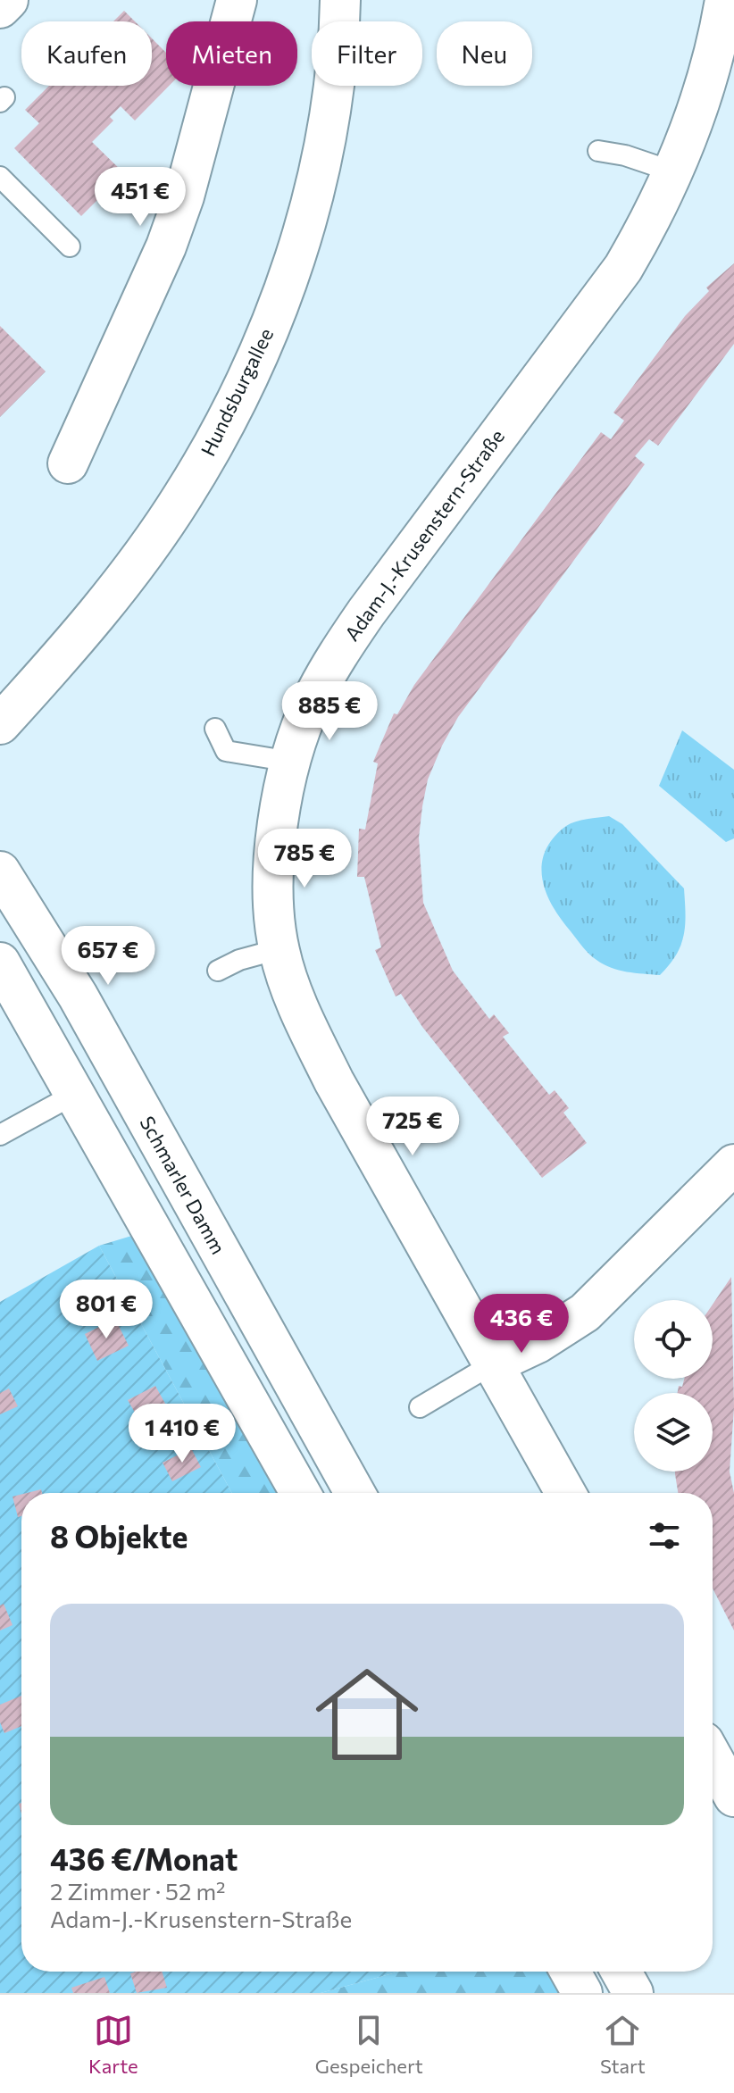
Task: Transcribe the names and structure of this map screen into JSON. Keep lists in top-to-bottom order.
{
  "streets": {
    "street": ["Hundsburgallee", "Adam-J.-Krusenstern-Straße", "Schmarler Damm"]
  },
  "page": {
    "chip": [
      "Kaufen",
      "Mieten",
      "Filter",
      "Neu"
    ],
    "price": [
      "451 €",
      "885 €",
      "785 €",
      "657 €",
      "725 €",
      "801 €",
      "436 €",
      "1 410 €"
    ],
    "heading": "8 Objekte",
    "list": [
      {
        "name": "436 €/Monat",
        "note": "2 Zimmer · 52 m² · Adam-J.-Krusenstern-Straße"
      }
    ],
    "tabs": ["Karte", "Gespeichert", "Start"]
  }
}
